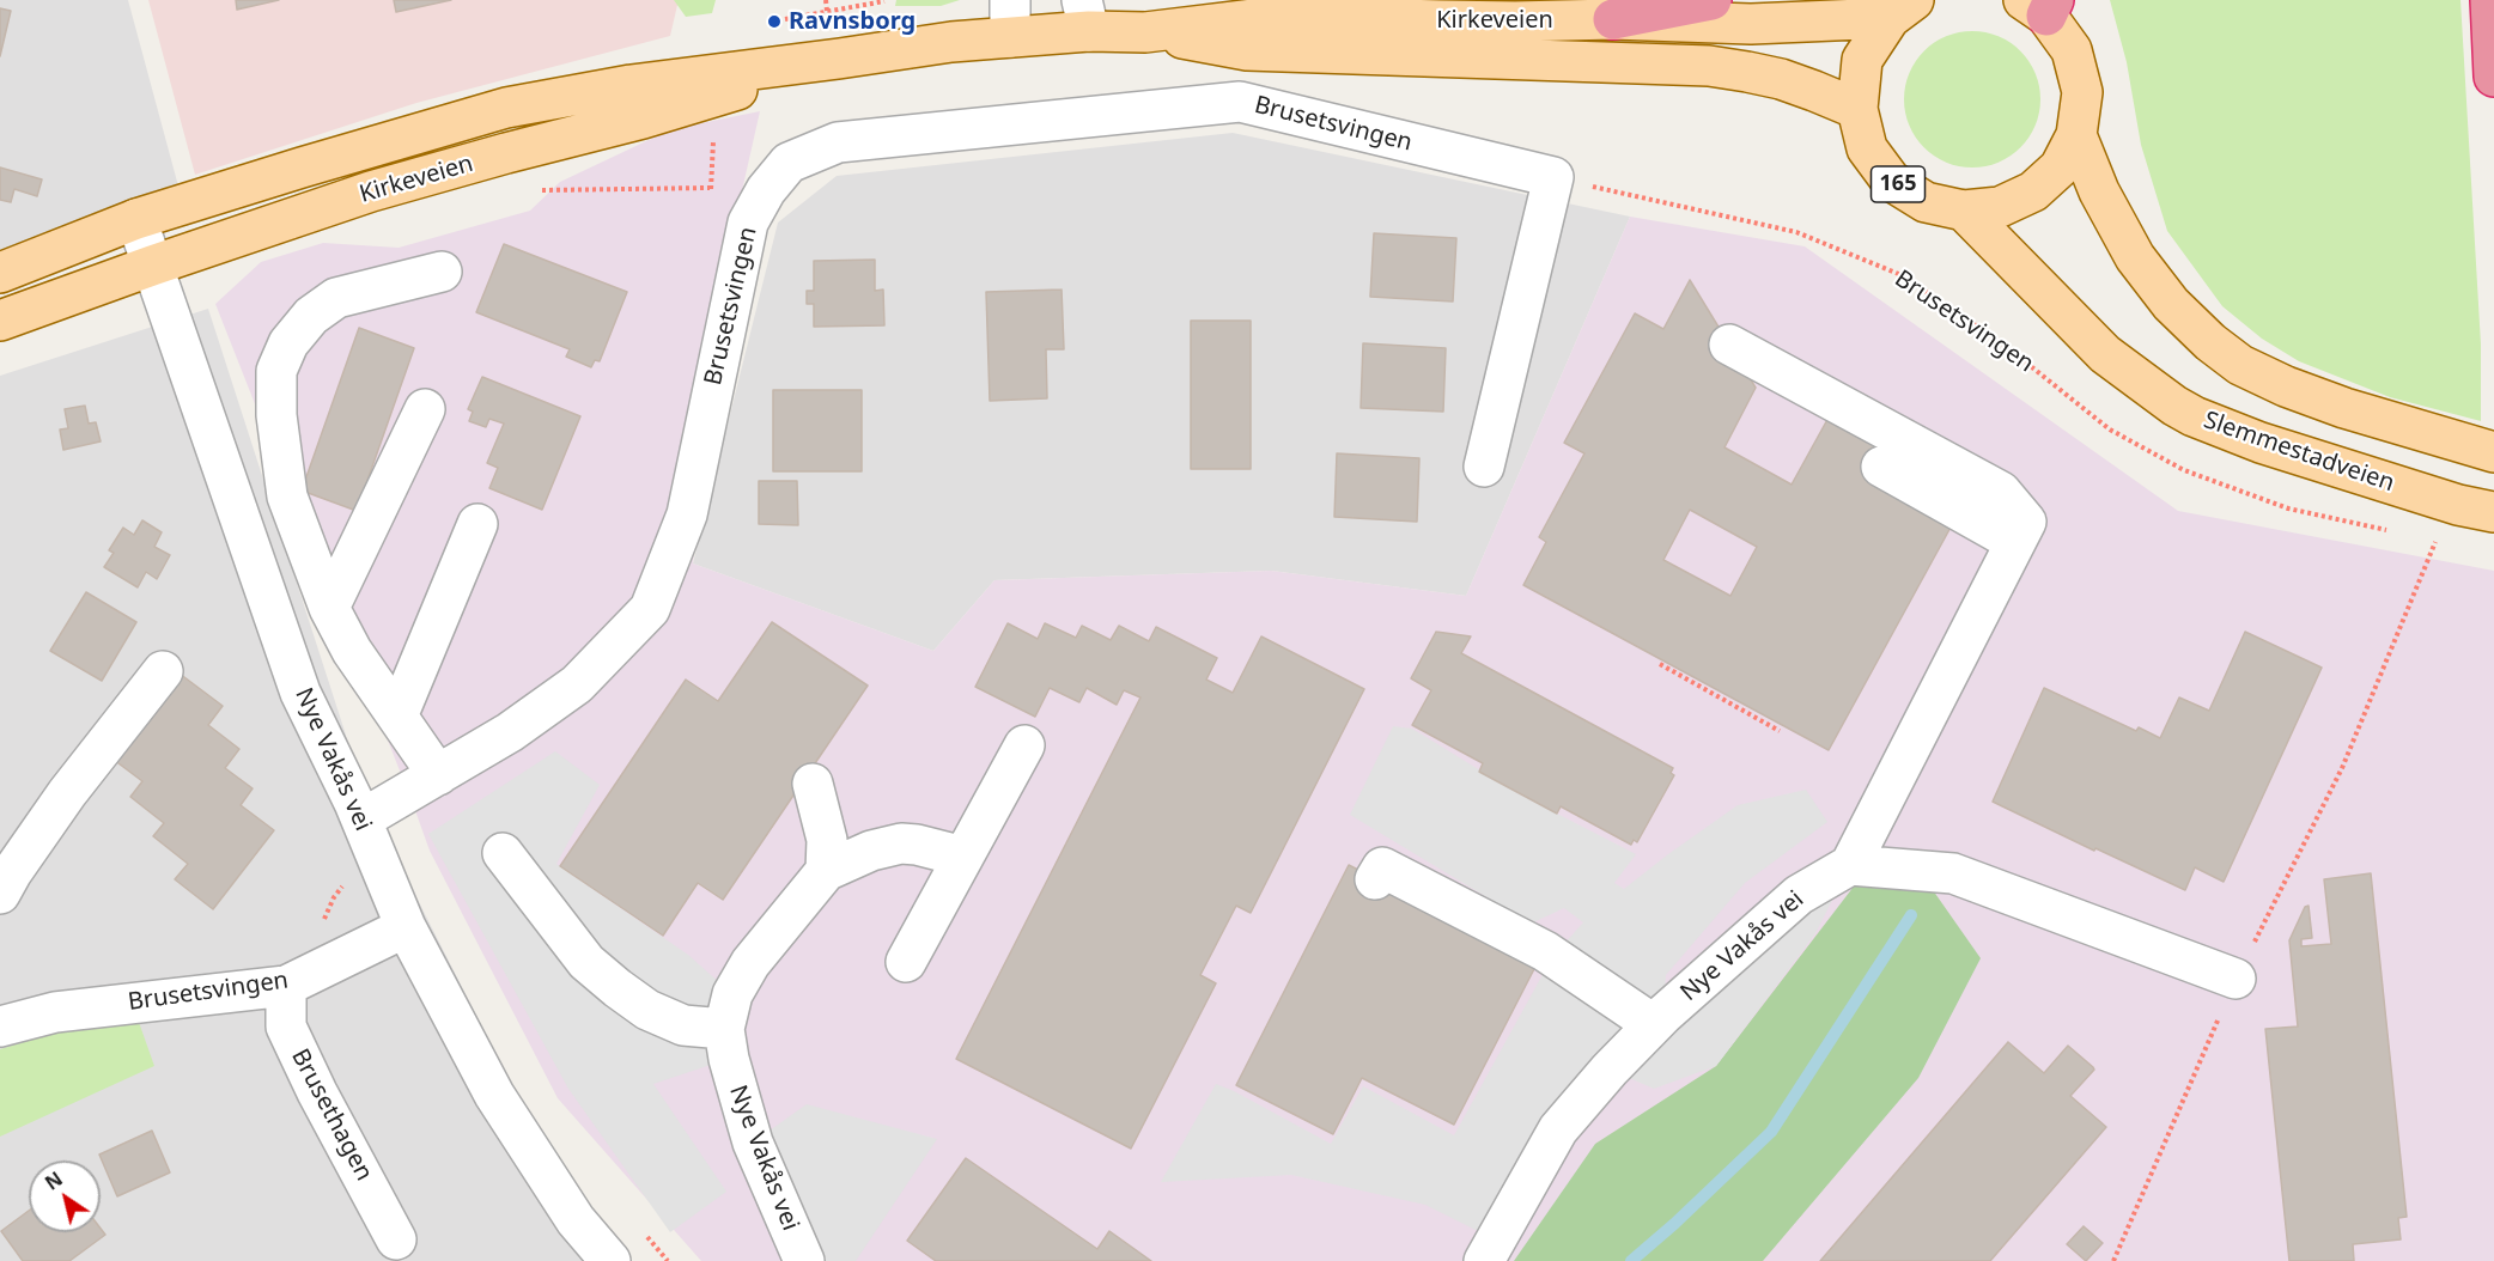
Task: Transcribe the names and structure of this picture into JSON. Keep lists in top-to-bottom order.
{
  "streets": {
    "main road": ["Kirkeveien", "165", "Slemmestadveien"],
    "street": ["Brusetsvingen", "Nye Vakås vei", "Brusethagen"]
  },
  "crossings": [
    ["Kirkeveien", "165"],
    ["Kirkeveien", "Nye Vakås vei"],
    ["Brusetsvingen", "Nye Vakås vei"],
    ["Brusetsvingen", "Brusethagen"],
    ["165", "Slemmestadveien"]
  ],
  "places": ["Ravnsborg"],
  "north": "top left"
}
